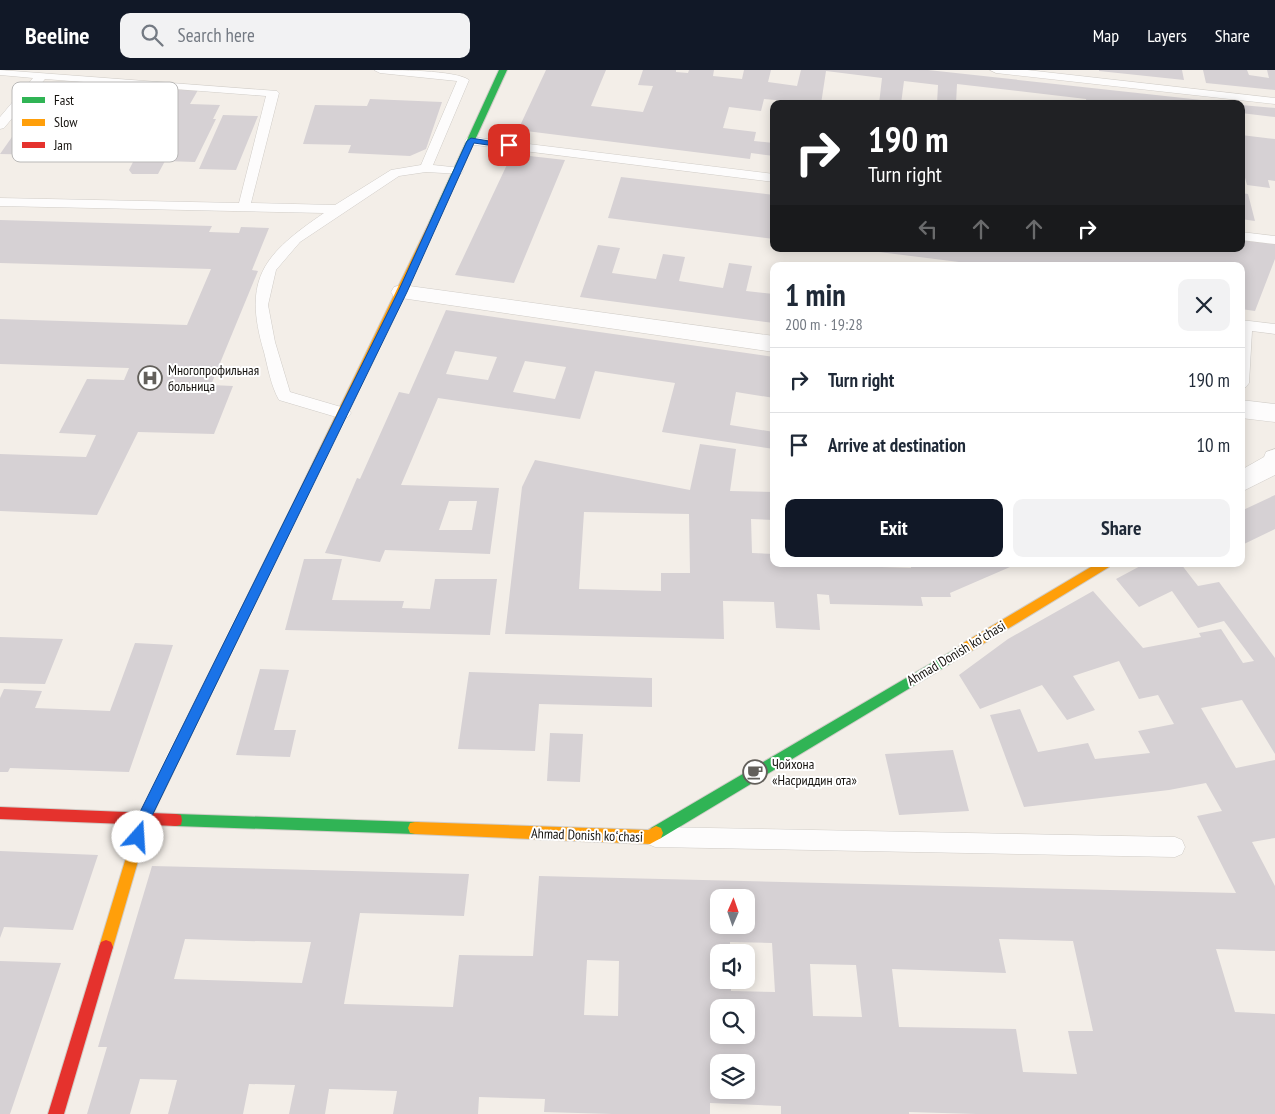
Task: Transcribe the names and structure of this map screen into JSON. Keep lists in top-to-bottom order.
{
  "streets": {
    "street": ["Ahmad Donish koʻchasi"]
  },
  "places": {
    "hospital": ["Многопрофильная больница"],
    "cafe": ["Чойхона «Насриддин ота»"]
  },
  "legend": ["Fast", "Slow", "Jam"],
  "north": "top",
  "page": {
    "header": "Beeline",
    "search": "Search here",
    "nav": ["Map", "Layers", "Share"],
    "turn": ["190 m", "Turn right"],
    "heading": ["1 min", "200 m · 19:28"],
    "list": [
      {
        "name": "Turn right",
        "value": "190 m"
      },
      {
        "name": "Arrive at destination",
        "value": "10 m"
      }
    ],
    "buttons": ["Exit", "Share"]
  }
}
